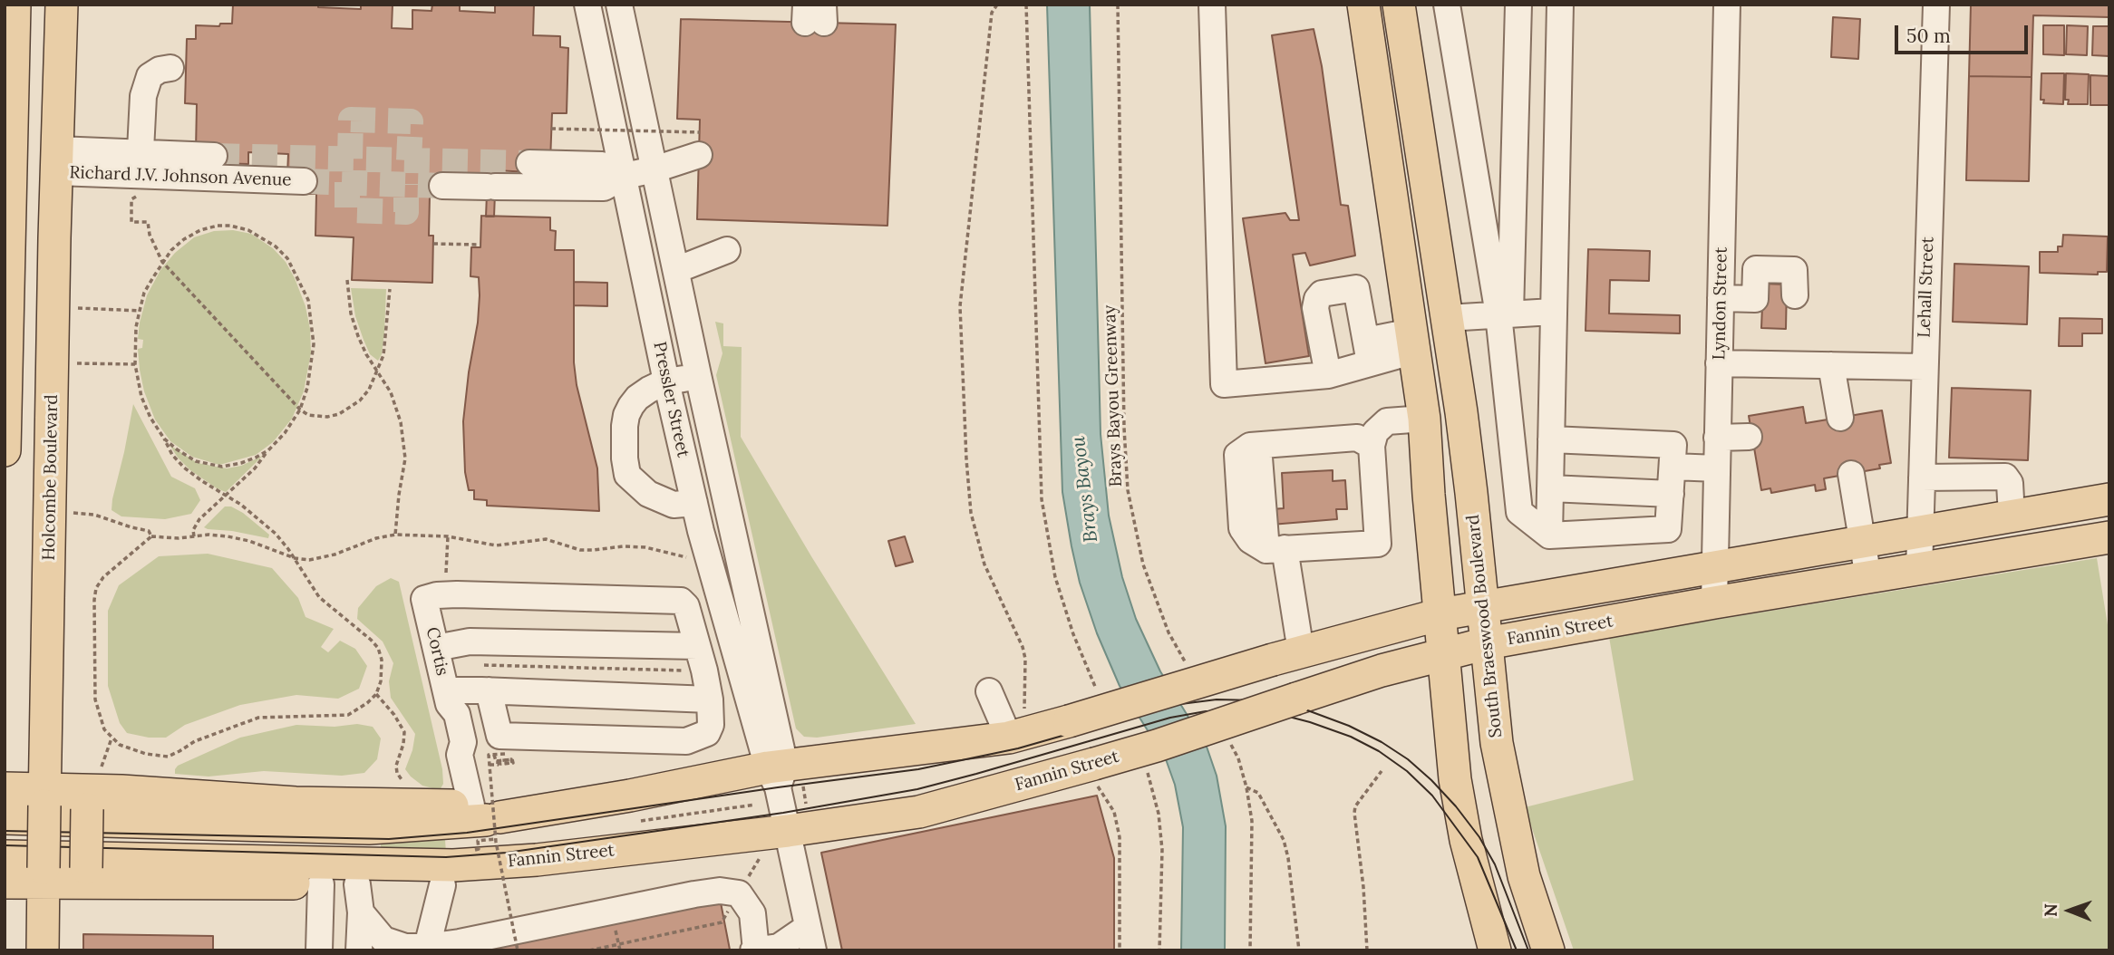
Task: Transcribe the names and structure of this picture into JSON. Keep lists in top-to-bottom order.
{
  "streets": {
    "main road": ["Holcombe Boulevard", "South Braeswood Boulevard", "Fannin Street"],
    "street": [
      "Richard J.V. Johnson Avenue",
      "Lehall Street",
      "Lyndon Street",
      "Pressler Street",
      "Cortis"
    ],
    "path": ["Brays Bayou Greenway"]
  },
  "crossings": [
    ["Richard J.V. Johnson Avenue", "Holcombe Boulevard"],
    ["Lehall Street", "Fannin Street"],
    ["Lyndon Street", "Fannin Street"],
    ["Pressler Street", "Fannin Street"],
    ["South Braeswood Boulevard", "Fannin Street"],
    ["Fannin Street", "Cortis"]
  ],
  "water": ["Brays Bayou"],
  "scale_bar": "50 m",
  "north": "left"
}
